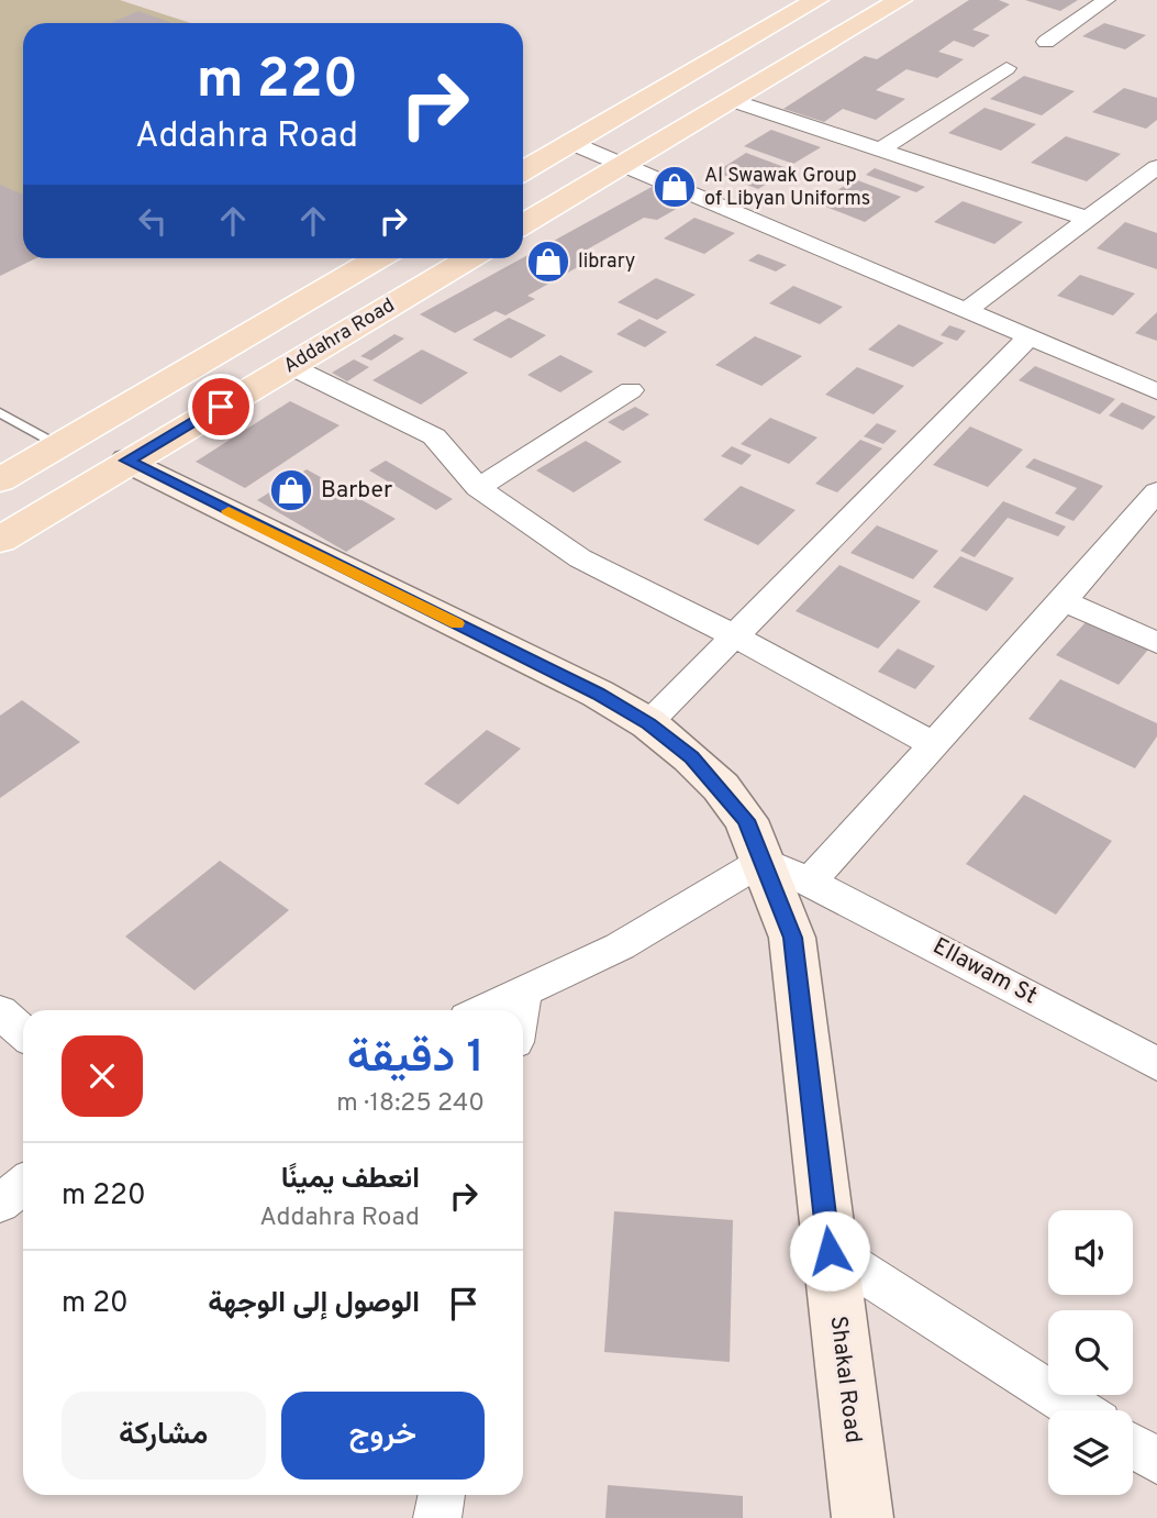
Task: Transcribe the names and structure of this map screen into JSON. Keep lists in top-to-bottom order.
{
  "streets": {
    "main road": ["Addahra Road", "Shakal Road"],
    "street": ["Ellawam St"]
  },
  "crossings": [
    ["Addahra Road", "Shakal Road"],
    ["Ellawam St", "Shakal Road"]
  ],
  "places": {
    "shop": ["Al Swawak Group of Libyan Uniforms", "library", "Barber"]
  },
  "page": {
    "turn": ["220 m", "Addahra Road"],
    "heading": ["1 دقيقة", "240 m · 18:25"],
    "list": [
      {
        "name": "انعطف يمينًا",
        "note": "Addahra Road",
        "value": "220 m"
      },
      {
        "name": "الوصول إلى الوجهة",
        "value": "20 m"
      }
    ],
    "buttons": ["خروج", "مشاركة"]
  }
}
